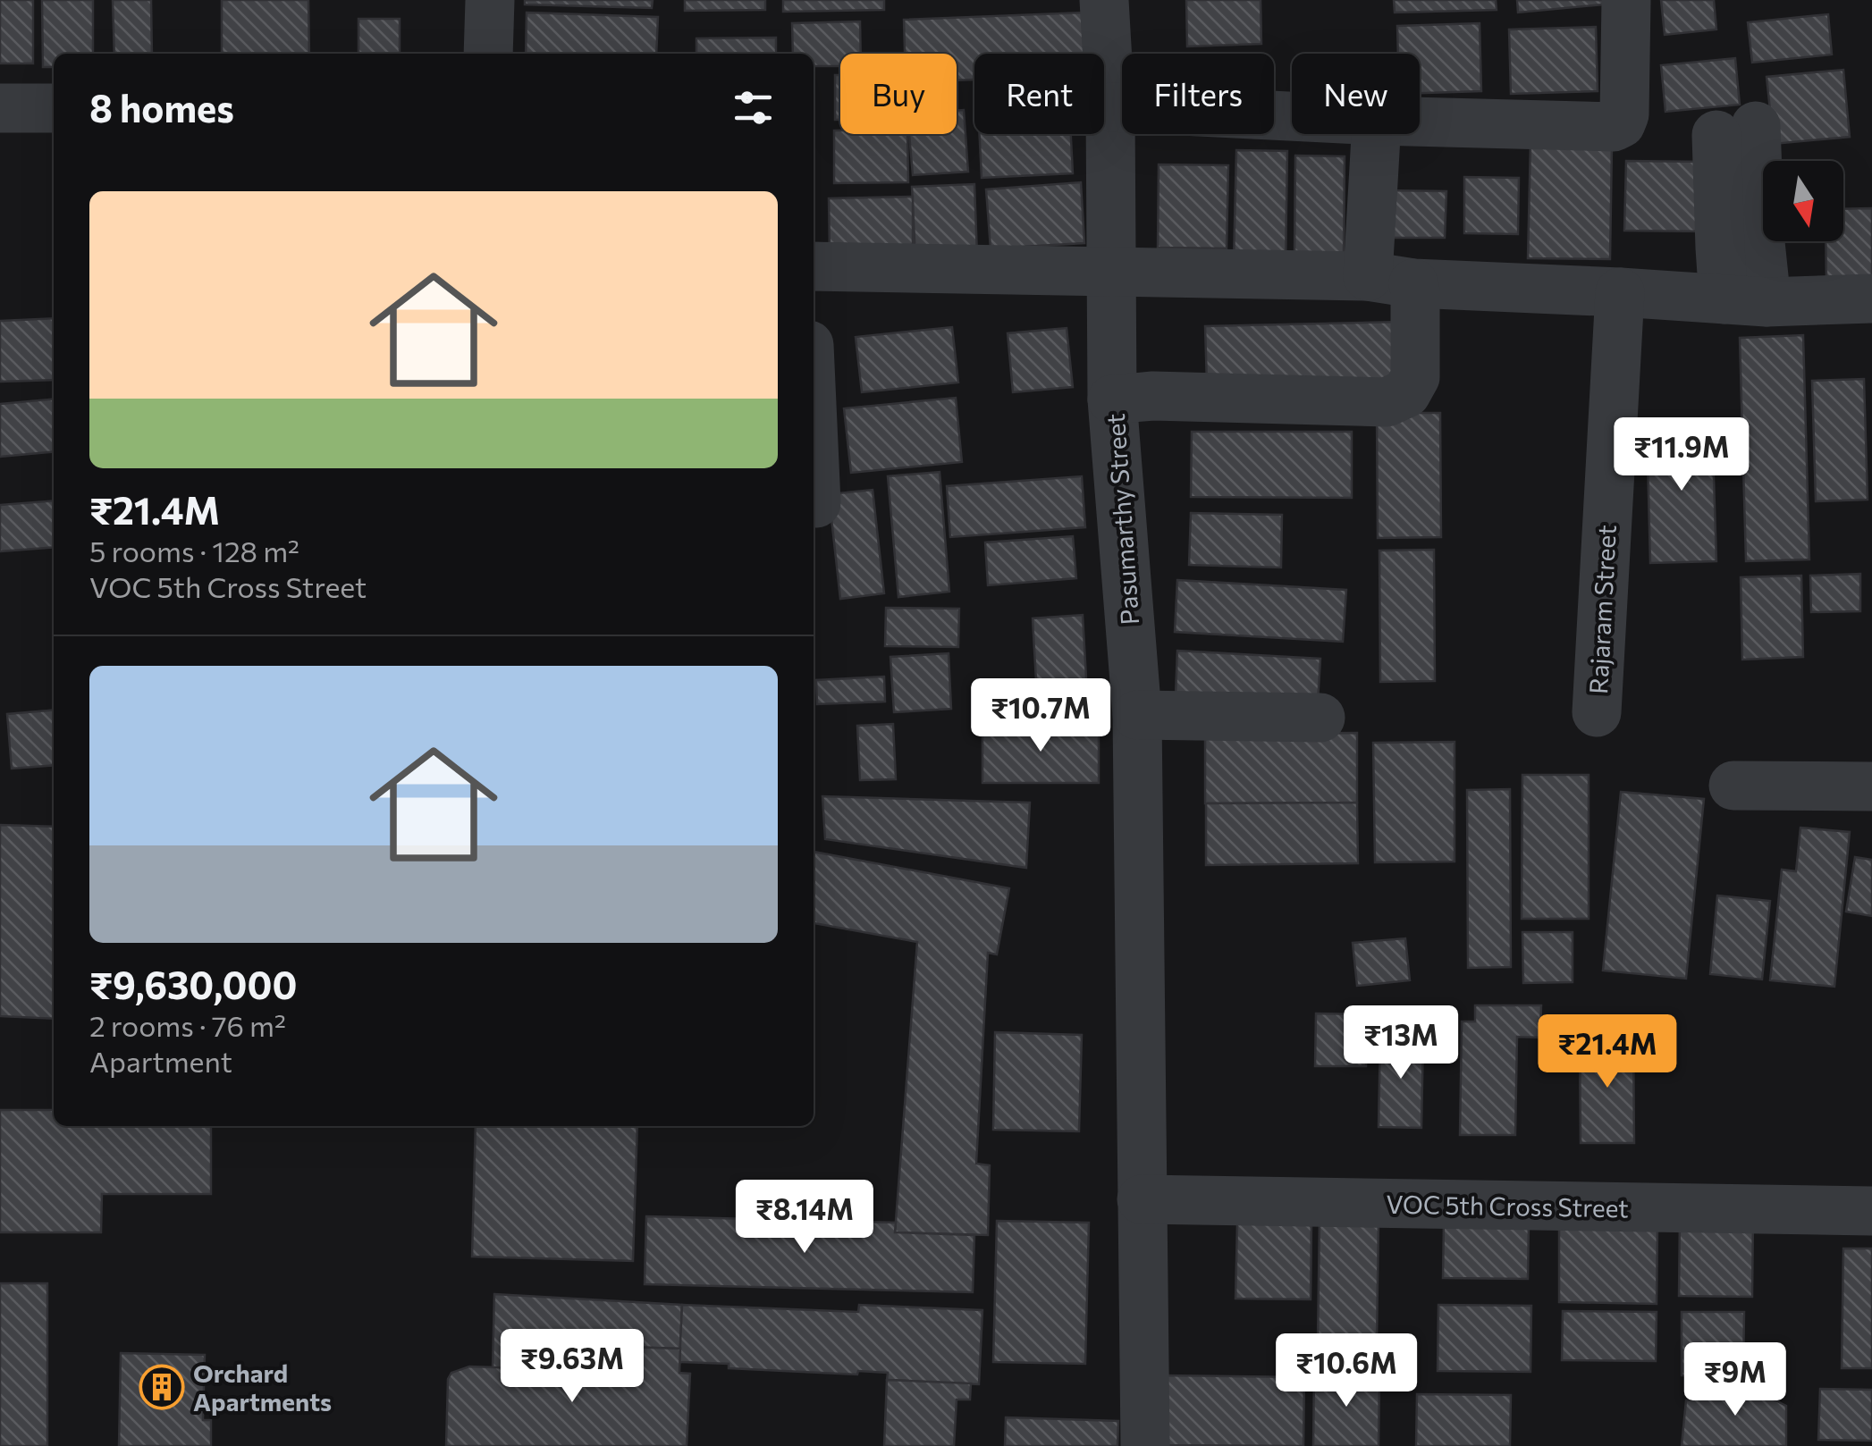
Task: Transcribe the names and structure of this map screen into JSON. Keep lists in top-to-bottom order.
{
  "streets": {
    "street": ["Pasumarthy Street", "Rajaram Street", "VOC 5th Cross Street"]
  },
  "crossings": [
    ["Pasumarthy Street", "VOC 5th Cross Street"]
  ],
  "places": {
    "building": ["Orchard Apartments"]
  },
  "north": "bottom",
  "page": {
    "chip": [
      "Buy",
      "Rent",
      "Filters",
      "New"
    ],
    "heading": "8 homes",
    "list": [
      {
        "name": "₹21.4M",
        "note": "5 rooms · 128 m² · VOC 5th Cross Street"
      },
      {
        "name": "₹9,630,000",
        "note": "2 rooms · 76 m² · Apartment"
      }
    ],
    "price": [
      "₹11.9M",
      "₹10.7M",
      "₹13M",
      "₹21.4M",
      "₹8.14M",
      "₹9.63M",
      "₹10.6M",
      "₹9M"
    ]
  }
}
